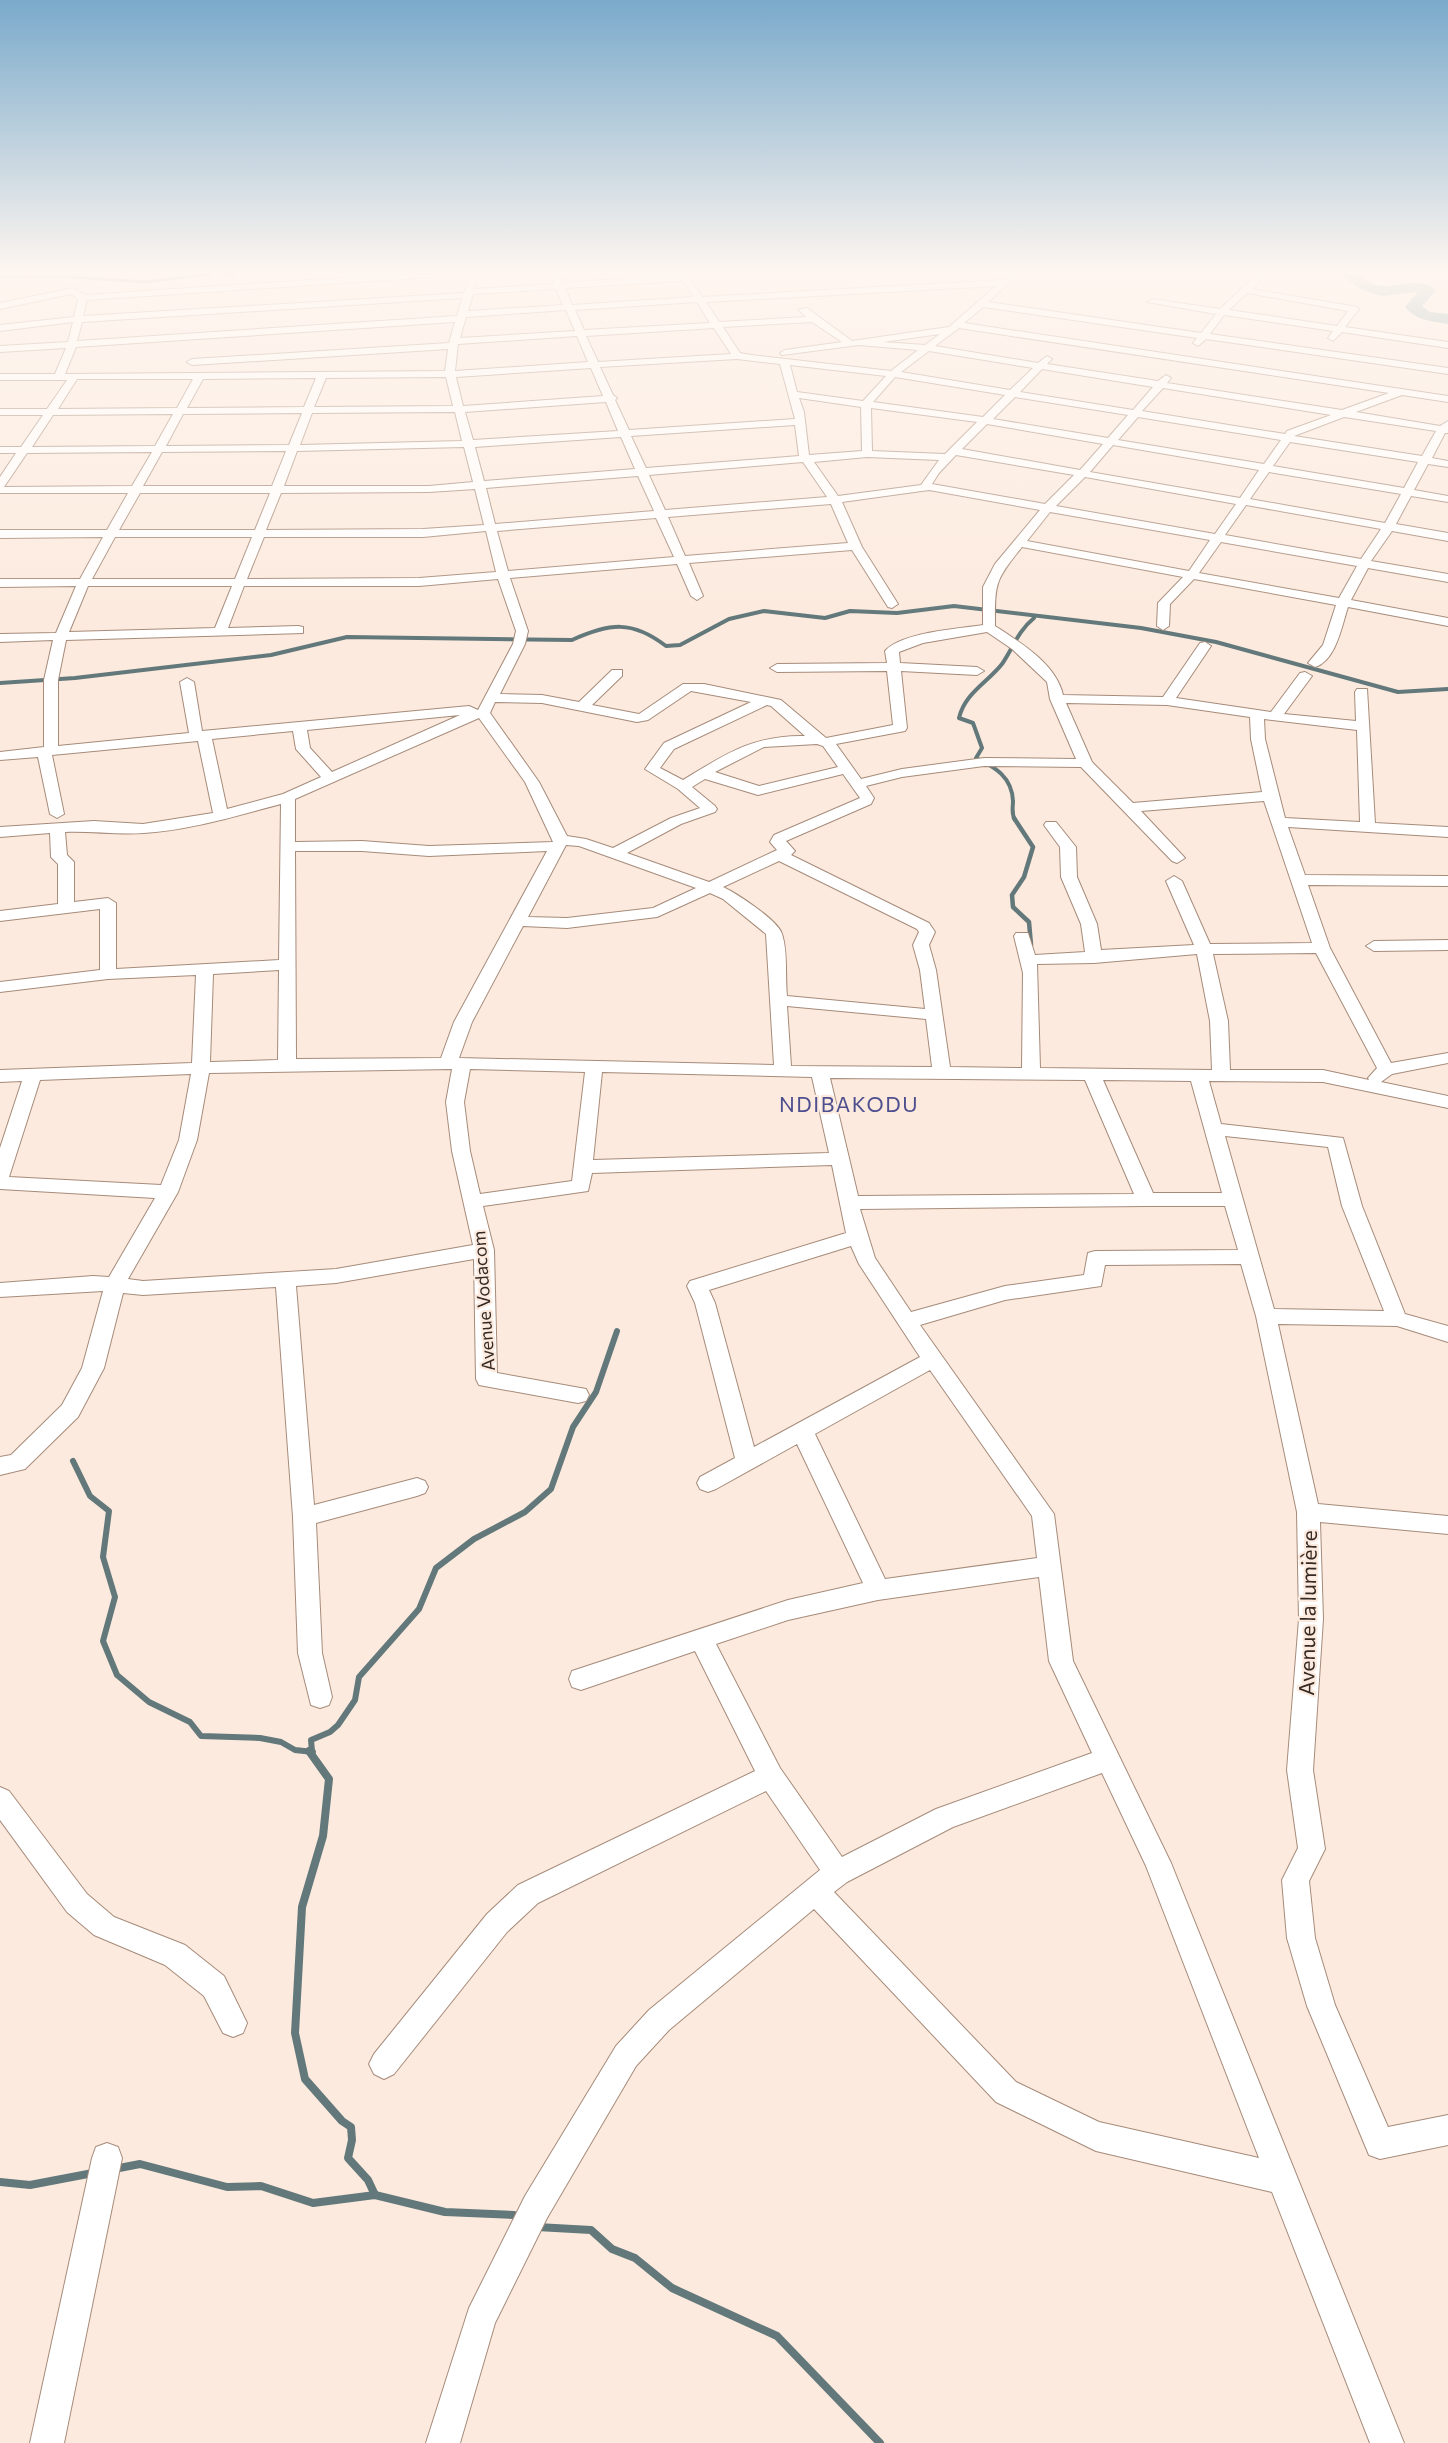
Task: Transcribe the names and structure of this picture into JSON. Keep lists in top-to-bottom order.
{
  "streets": {
    "street": ["Avenue Vodacom", "Avenue la lumière"]
  },
  "districts": ["NDIBAKODU"]
}
